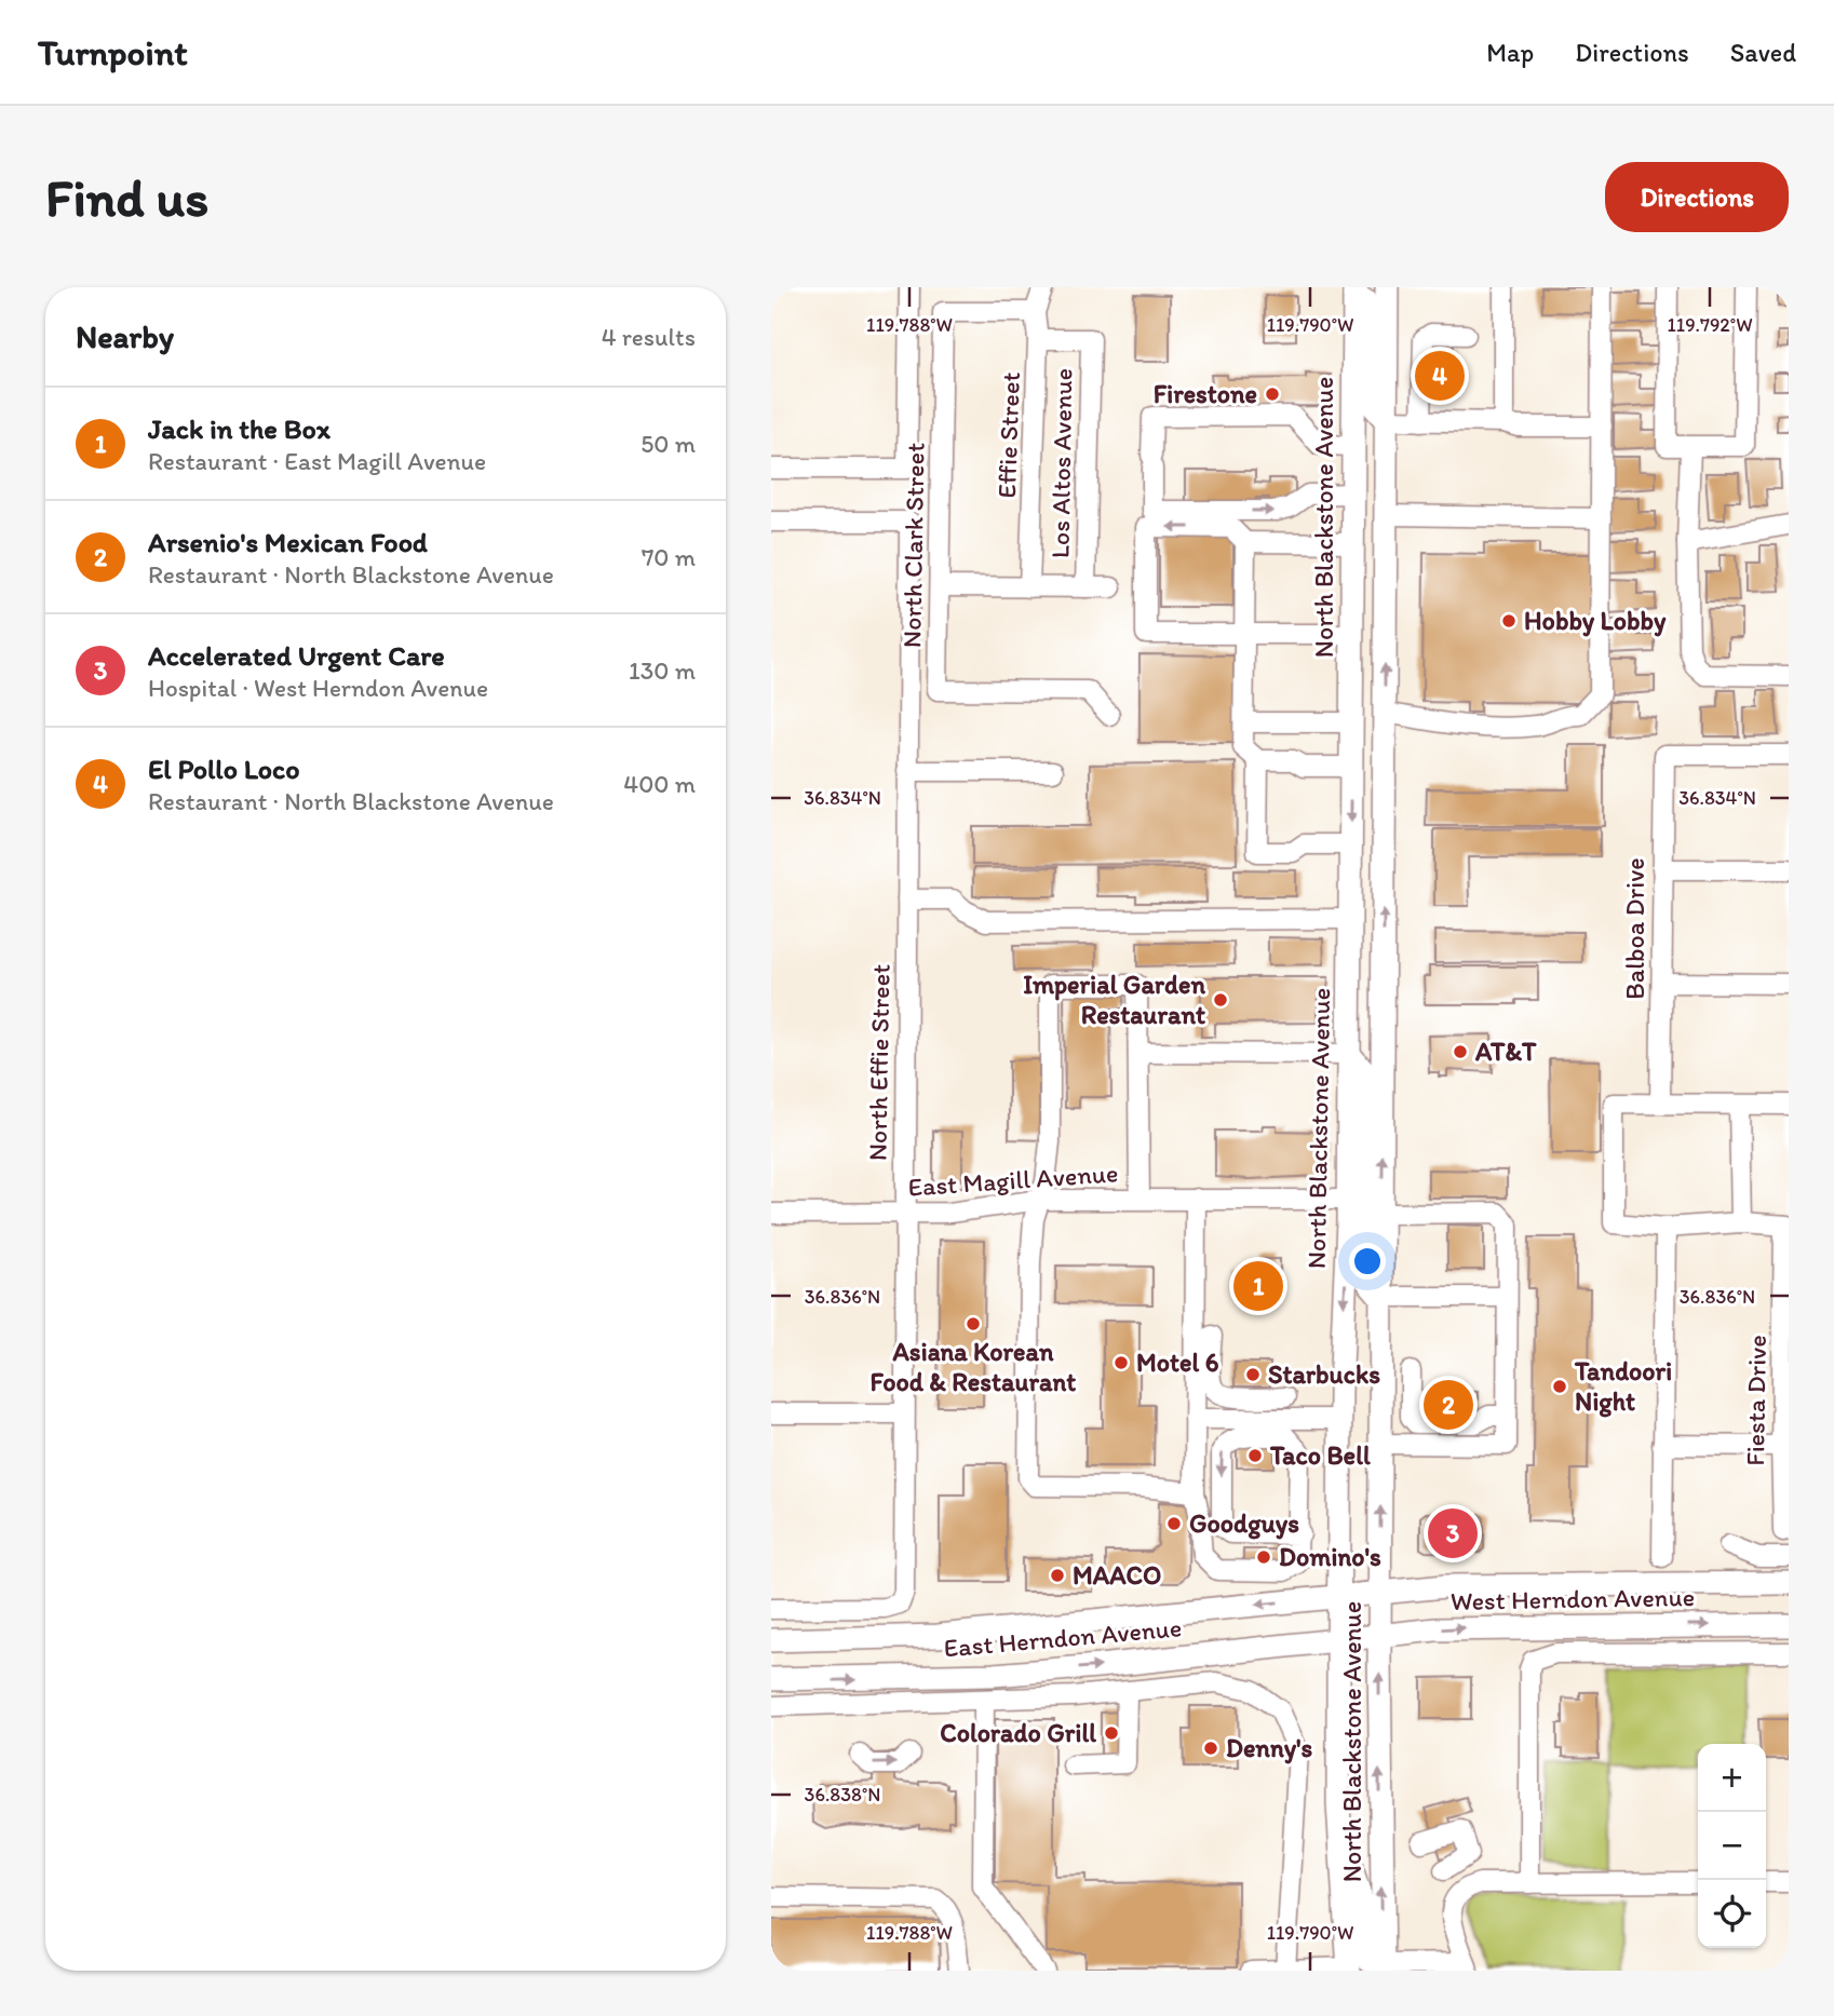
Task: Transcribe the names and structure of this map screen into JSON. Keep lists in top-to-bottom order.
{
  "streets": {
    "main road": ["North Blackstone Avenue", "West Herndon Avenue", "East Herndon Avenue"],
    "street": [
      "Effie Street",
      "Los Altos Avenue",
      "North Clark Street",
      "Balboa Drive",
      "North Effie Street",
      "East Magill Avenue",
      "Fiesta Drive"
    ]
  },
  "crossings": [
    ["Effie Street", "Los Altos Avenue"],
    ["Effie Street", "North Clark Street"],
    ["North Blackstone Avenue", "East Magill Avenue"],
    ["North Blackstone Avenue", "West Herndon Avenue"],
    ["North Blackstone Avenue", "East Herndon Avenue"],
    ["North Effie Street", "East Magill Avenue"],
    ["West Herndon Avenue", "East Herndon Avenue"]
  ],
  "places": [
    "Firestone",
    "Hobby Lobby",
    "Imperial Garden Restaurant",
    "AT&T",
    "Asiana Korean Food & Restaurant",
    "Motel 6",
    "Starbucks",
    "Tandoori Night",
    "Taco Bell",
    "Goodguys",
    "Domino's",
    "MAACO",
    "Colorado Grill",
    "Denny's"
  ],
  "page": {
    "header": "Turnpoint",
    "nav": ["Map", "Directions", "Saved"],
    "buttons": "Directions",
    "title": "Find us",
    "heading": ["Nearby", "4 results"],
    "pins": [
      "4",
      "1",
      "2",
      "3"
    ],
    "list": [
      {
        "mark": "1",
        "name": "Jack in the Box",
        "note": "Restaurant · East Magill Avenue",
        "value": "50 m"
      },
      {
        "mark": "2",
        "name": "Arsenio's Mexican Food",
        "note": "Restaurant · North Blackstone Avenue",
        "value": "70 m"
      },
      {
        "mark": "3",
        "name": "Accelerated Urgent Care",
        "note": "Hospital · West Herndon Avenue",
        "value": "130 m"
      },
      {
        "mark": "4",
        "name": "El Pollo Loco",
        "note": "Restaurant · North Blackstone Avenue",
        "value": "400 m"
      }
    ],
    "map_buttons": ["+", "−"]
  },
  "coordinates": [
    "119.788°W",
    "119.790°W",
    "119.792°W",
    "36.834°N",
    "36.836°N",
    "36.838°N"
  ]
}
